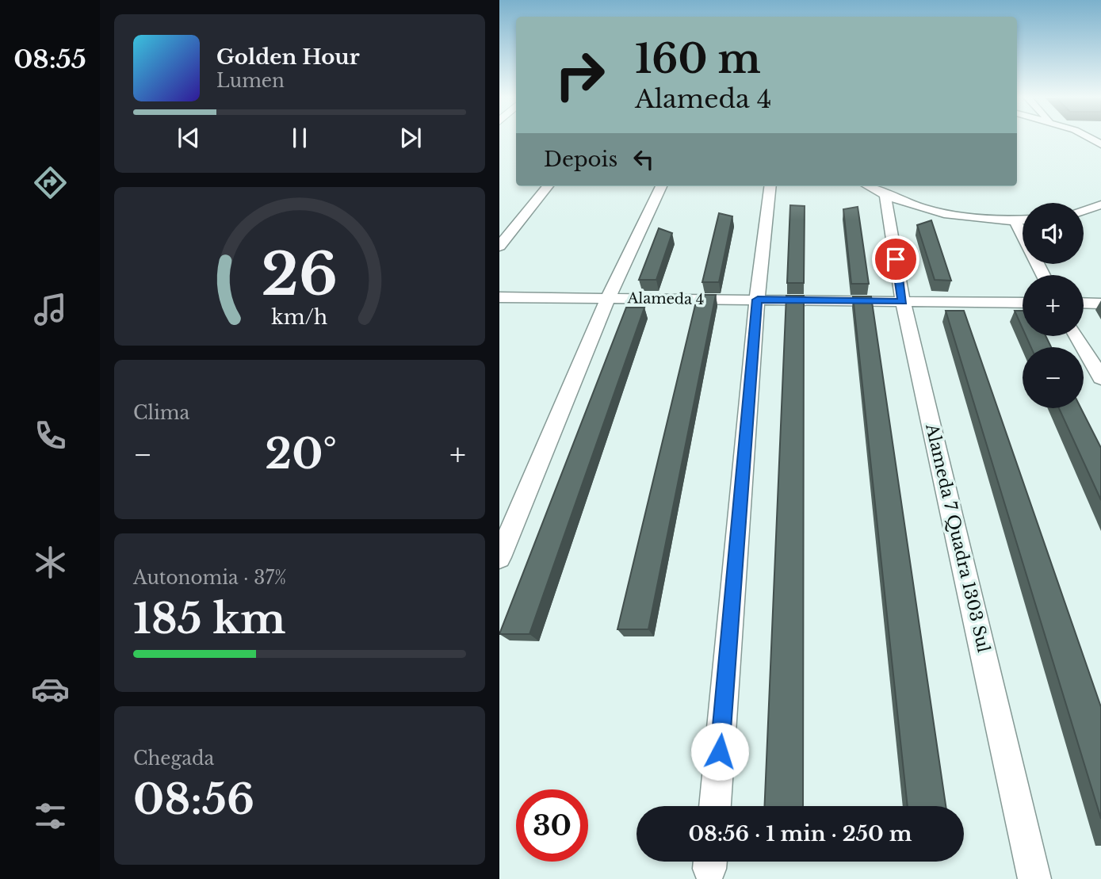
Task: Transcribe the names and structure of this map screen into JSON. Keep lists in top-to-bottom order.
{
  "streets": {
    "street": ["Alameda 4", "Alameda 7 Quadra 1303 Sul"]
  },
  "crossings": [
    ["Alameda 4", "Alameda 7 Quadra 1303 Sul"]
  ],
  "page": {
    "tabs": "08:55",
    "turn": ["160 m", "Alameda 4"],
    "song": ["Golden Hour", "Lumen"],
    "then": "Depois",
    "map_buttons": ["+", "−"],
    "tile": [
      "Clima",
      ["Autonomia · 37%", "185 km"],
      ["Chegada", "08:56"]
    ],
    "heat": ["−", "20°", "+"],
    "limit": "30",
    "trip": "08:56 · 1 min · 250 m",
    "gauge": ["26", "km/h"]
  }
}
